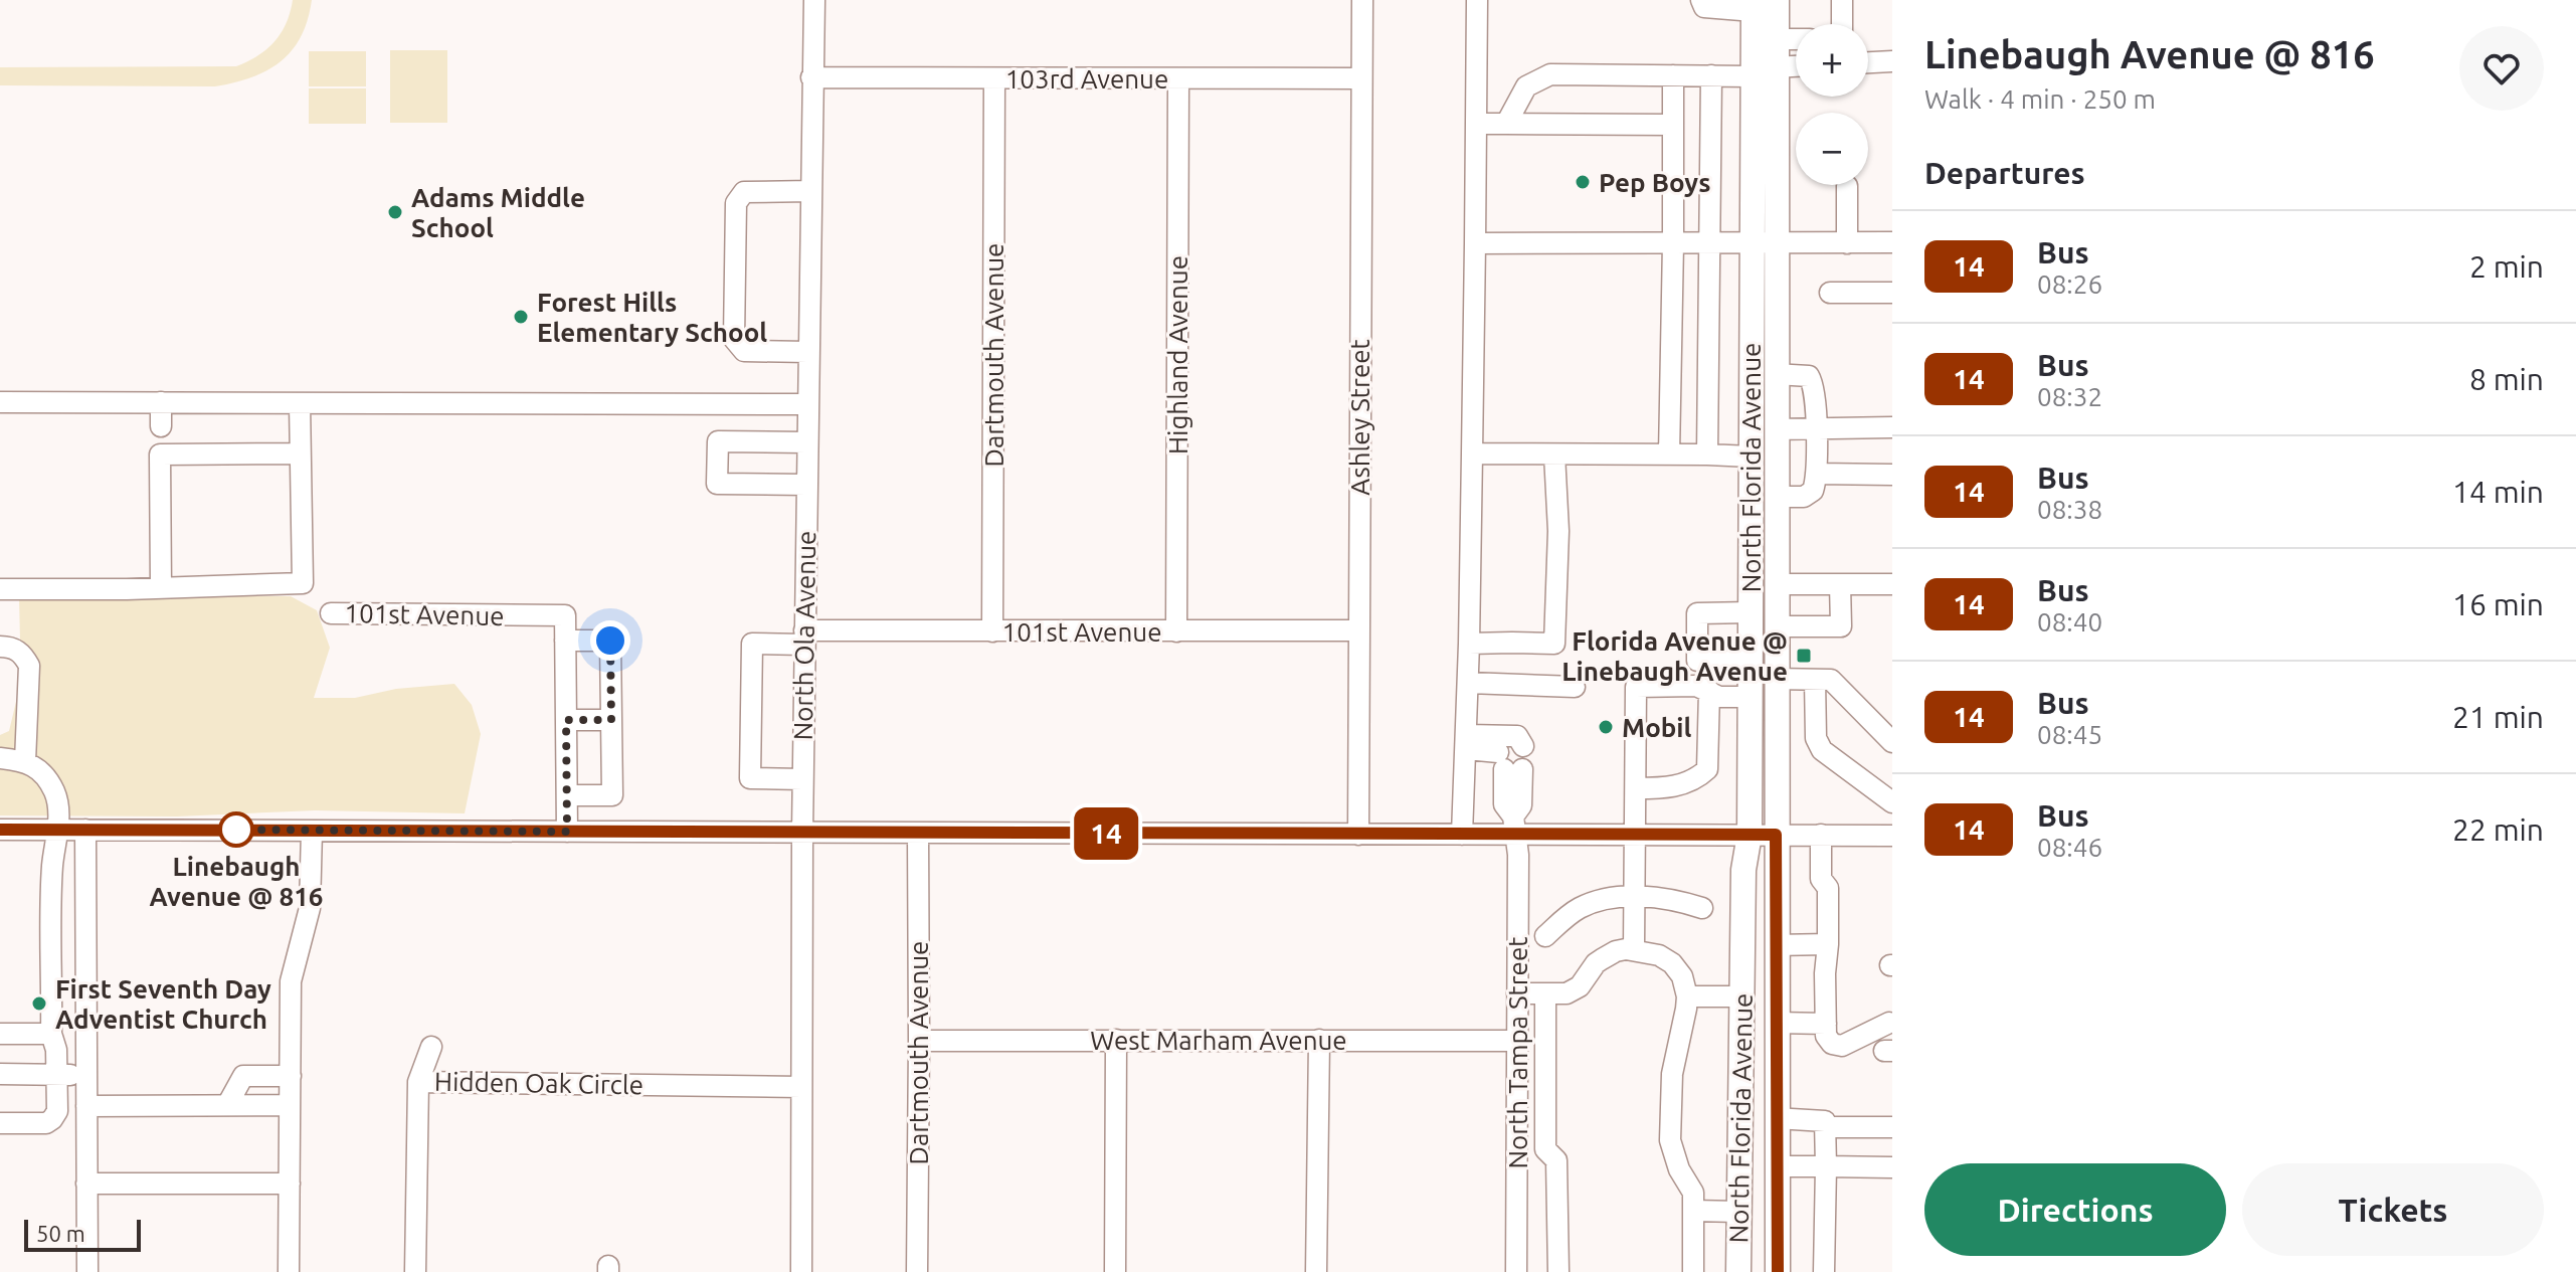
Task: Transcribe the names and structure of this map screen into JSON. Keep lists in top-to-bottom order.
{
  "streets": {
    "main road": ["North Florida Avenue"],
    "street": [
      "103rd Avenue",
      "Dartmouth Avenue",
      "Highland Avenue",
      "Ashley Street",
      "101st Avenue",
      "North Ola Avenue",
      "West Marham Avenue",
      "North Tampa Street",
      "Hidden Oak Circle"
    ]
  },
  "crossings": [
    ["103rd Avenue", "Dartmouth Avenue"],
    ["103rd Avenue", "Highland Avenue"],
    ["103rd Avenue", "Ashley Street"],
    ["103rd Avenue", "North Ola Avenue"],
    ["Dartmouth Avenue", "101st Avenue"],
    ["Dartmouth Avenue", "West Marham Avenue"],
    ["Highland Avenue", "101st Avenue"],
    ["Ashley Street", "101st Avenue"],
    ["101st Avenue", "North Ola Avenue"],
    ["North Ola Avenue", "Hidden Oak Circle"],
    ["West Marham Avenue", "North Tampa Street"]
  ],
  "places": {
    "other": [
      "Pep Boys",
      "Adams Middle School",
      "Forest Hills Elementary School",
      "Mobil",
      "Linebaugh Avenue @ 816",
      "First Seventh Day Adventist Church"
    ],
    "transit": ["Florida Avenue @ Linebaugh Avenue"]
  },
  "lines": ["bus line 14"],
  "scale_bar": "50 m",
  "page": {
    "on_map": "14",
    "heading": [
      ["Linebaugh Avenue @ 816", "Walk · 4 min · 250 m"],
      "Departures"
    ],
    "map_buttons": ["+", "−"],
    "list": [
      {
        "mark": "14",
        "name": "Bus",
        "note": "08:26",
        "value": "2 min"
      },
      {
        "mark": "14",
        "name": "Bus",
        "note": "08:32",
        "value": "8 min"
      },
      {
        "mark": "14",
        "name": "Bus",
        "note": "08:38",
        "value": "14 min"
      },
      {
        "mark": "14",
        "name": "Bus",
        "note": "08:40",
        "value": "16 min"
      },
      {
        "mark": "14",
        "name": "Bus",
        "note": "08:45",
        "value": "21 min"
      },
      {
        "mark": "14",
        "name": "Bus",
        "note": "08:46",
        "value": "22 min"
      }
    ],
    "buttons": ["Directions", "Tickets"],
    "scale": "50 m"
  }
}
